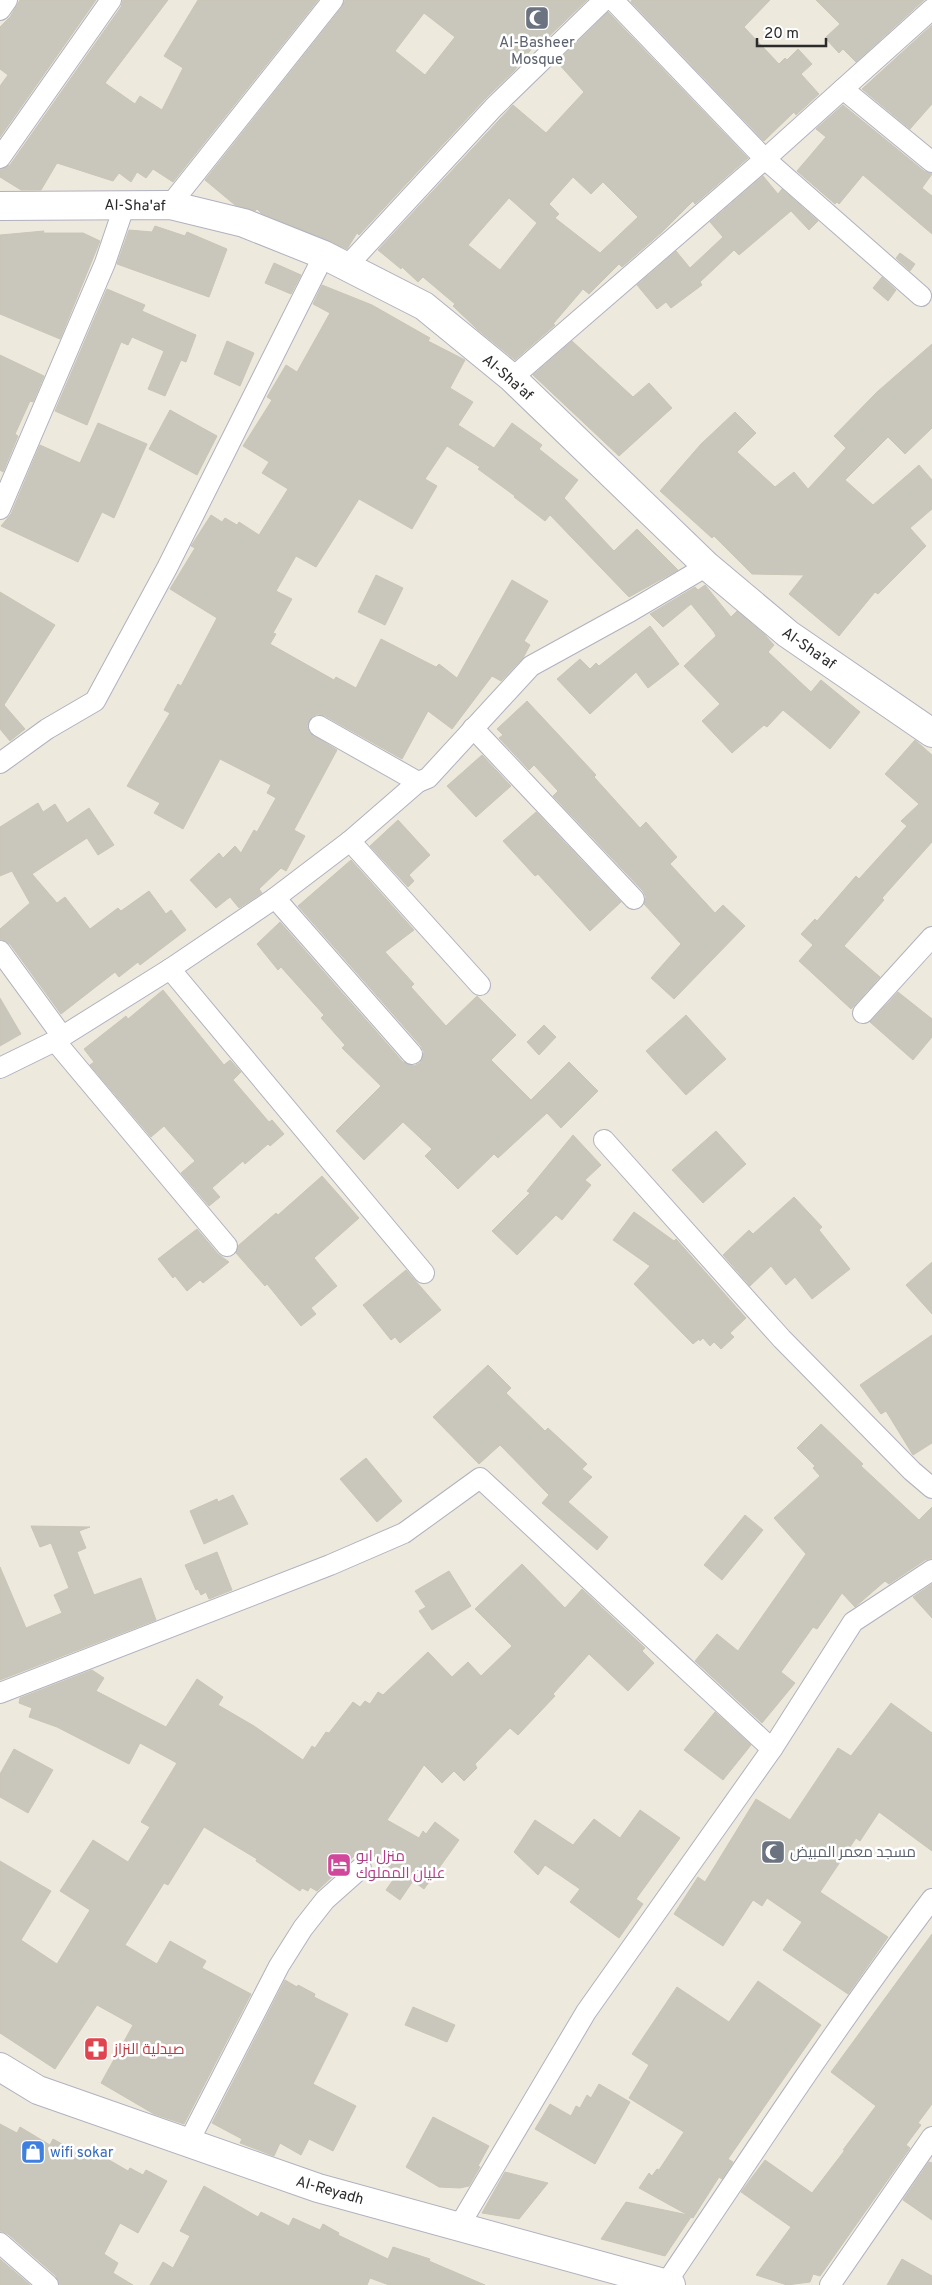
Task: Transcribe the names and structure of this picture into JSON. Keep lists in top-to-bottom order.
{
  "streets": {
    "street": ["Al-Sha'af", "Al-Reyadh"]
  },
  "places": {
    "mosque": ["Al-Basheer Mosque", "مسجد معمر المبيض"],
    "hotel": ["منزل ابو عليان المملوك"],
    "pharmacy": ["صيدلية النزاز"],
    "shop": ["wifi sokar"]
  },
  "scale_bar": "20 m"
}
